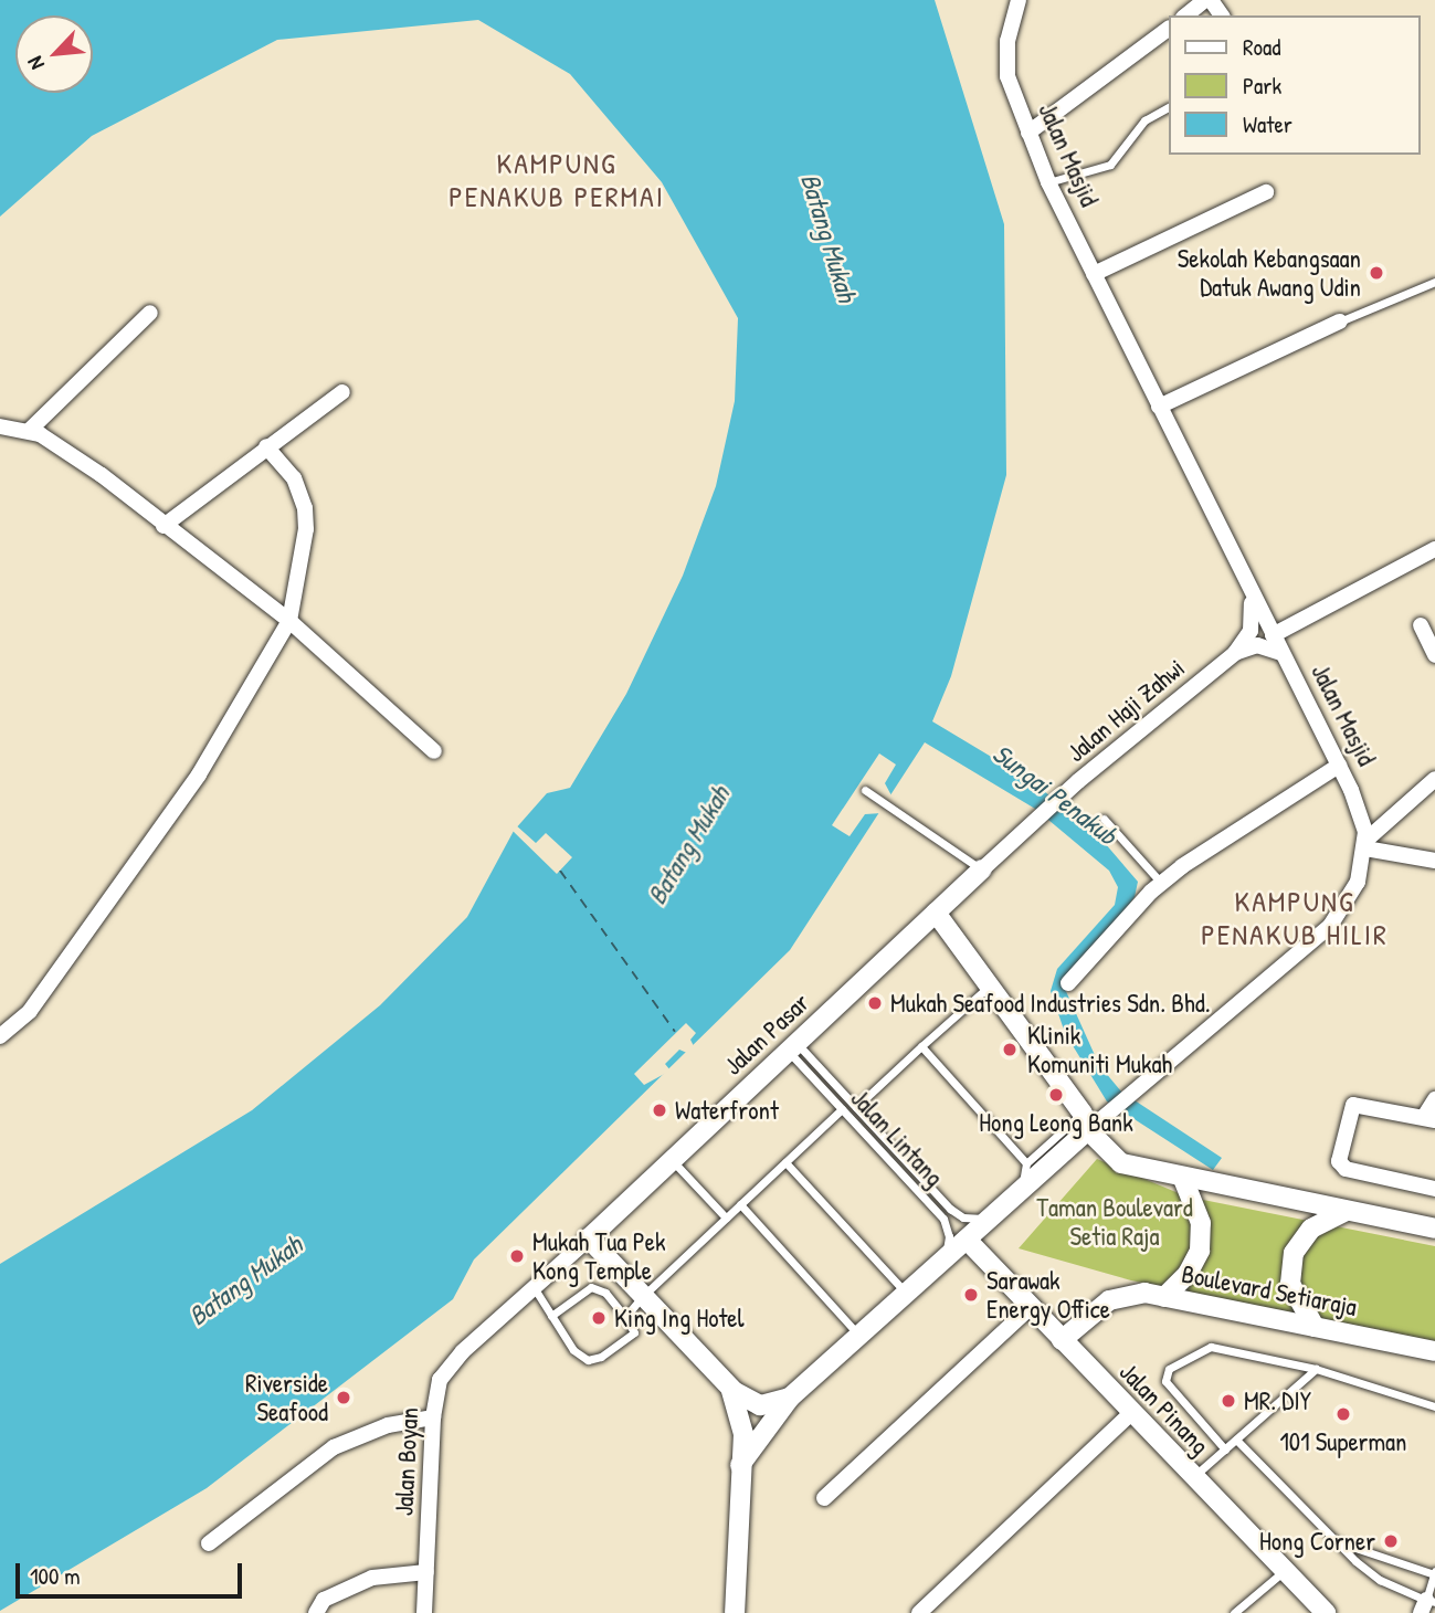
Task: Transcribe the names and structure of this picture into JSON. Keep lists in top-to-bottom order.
{
  "streets": {
    "street": [
      "Jalan Masjid",
      "Jalan Haji Zahwi",
      "Jalan Pasar",
      "Boulevard Setiaraja",
      "Jalan Pinang",
      "Jalan Boyan"
    ],
    "lane": ["Jalan Lintang"]
  },
  "crossings": [
    ["Jalan Masjid", "Jalan Haji Zahwi"],
    ["Jalan Haji Zahwi", "Jalan Pasar"],
    ["Jalan Pasar", "Jalan Lintang"],
    ["Jalan Pasar", "Jalan Boyan"],
    ["Boulevard Setiaraja", "Jalan Pinang"]
  ],
  "districts": ["KAMPUNG PENAKUB PERMAI", "KAMPUNG PENAKUB HILIR"],
  "water": ["Batang Mukah", "Sungai Penakub"],
  "parks": ["Taman Boulevard Setia Raja"],
  "places": [
    "Sekolah Kebangsaan Datuk Awang Udin",
    "Mukah Seafood Industries Sdn. Bhd.",
    "Klinik Komuniti Mukah",
    "Hong Leong Bank",
    "Waterfront",
    "Mukah Tua Pek Kong Temple",
    "Sarawak Energy Office",
    "King Ing Hotel",
    "Riverside Seafood",
    "MR. DIY",
    "101 Superman",
    "Hong Corner"
  ],
  "legend": ["Road", "Park", "Water"],
  "scale_bar": "100 m",
  "north": "bottom left"
}
